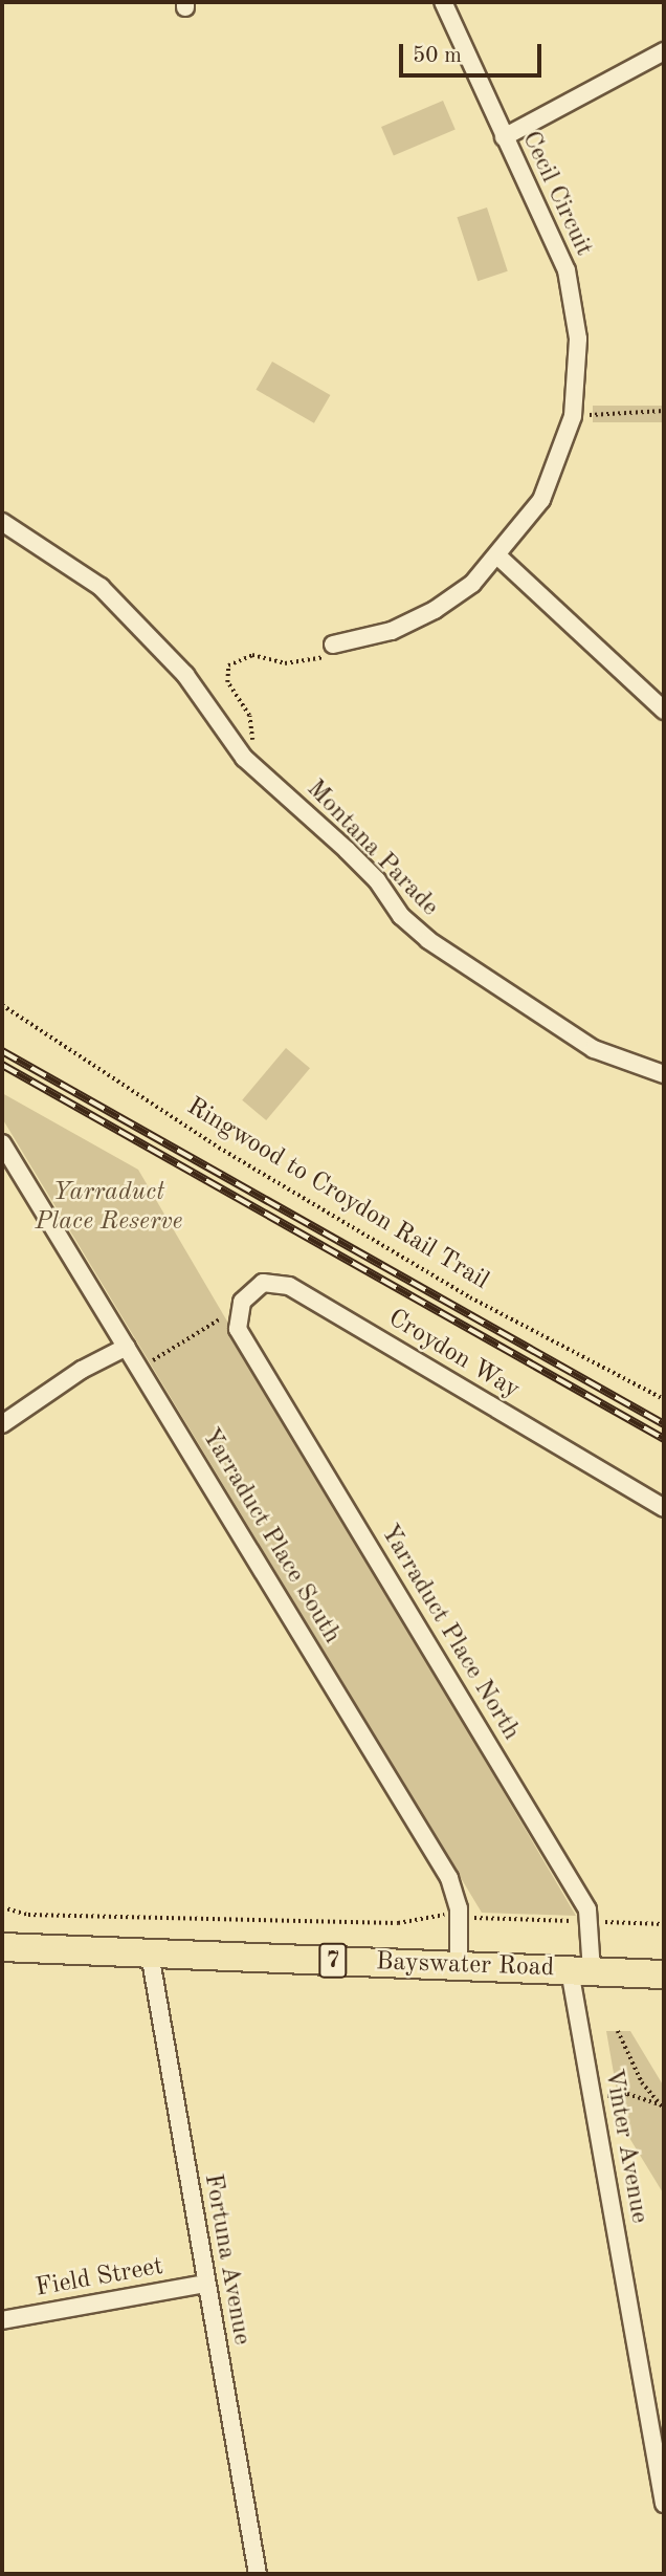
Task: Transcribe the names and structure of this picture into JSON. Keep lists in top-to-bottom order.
{
  "streets": {
    "main road": ["7", "Bayswater Road"],
    "street": [
      "Cecil Circuit",
      "Montana Parade",
      "Croydon Way",
      "Yarraduct Place South",
      "Yarraduct Place North",
      "Vinter Avenue",
      "Fortuna Avenue",
      "Field Street"
    ],
    "path": ["Ringwood to Croydon Rail Trail"]
  },
  "crossings": [
    ["Croydon Way", "Yarraduct Place North"],
    ["Yarraduct Place South", "Bayswater Road"],
    ["Yarraduct Place North", "Bayswater Road"],
    ["Yarraduct Place North", "Vinter Avenue"],
    ["Bayswater Road", "Vinter Avenue"],
    ["Bayswater Road", "Fortuna Avenue"],
    ["Fortuna Avenue", "Field Street"]
  ],
  "parks": ["Yarraduct Place Reserve"],
  "scale_bar": "50 m"
}
